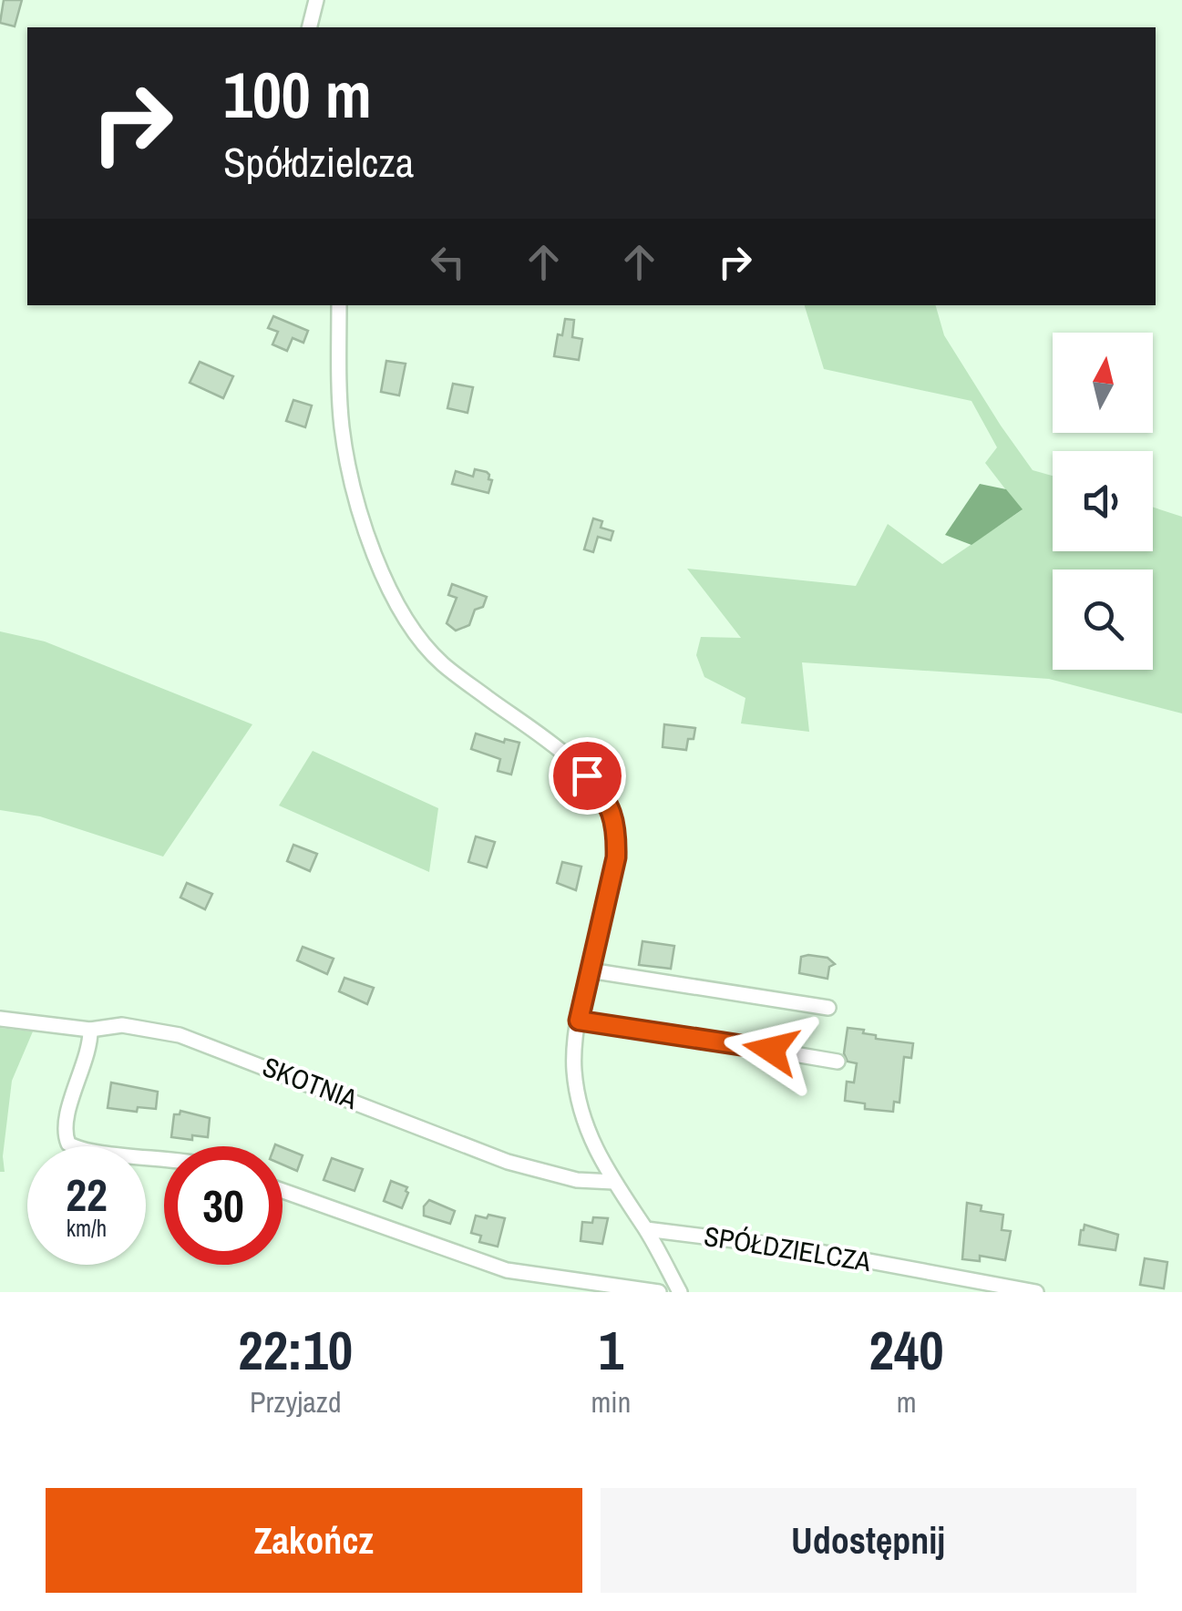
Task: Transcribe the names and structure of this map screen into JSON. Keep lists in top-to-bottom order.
{
  "streets": {
    "street": ["SKOTNIA", "SPÓŁDZIELCZA"]
  },
  "crossings": [
    ["SKOTNIA", "SPÓŁDZIELCZA"]
  ],
  "north": "top",
  "page": {
    "turn": ["100 m", "Spółdzielcza"],
    "speed": "22 km/h",
    "limit": "30",
    "eta": [
      "22:10",
      "Przyjazd",
      "1",
      "min",
      "240",
      "m"
    ],
    "buttons": ["Zakończ", "Udostępnij"]
  }
}
